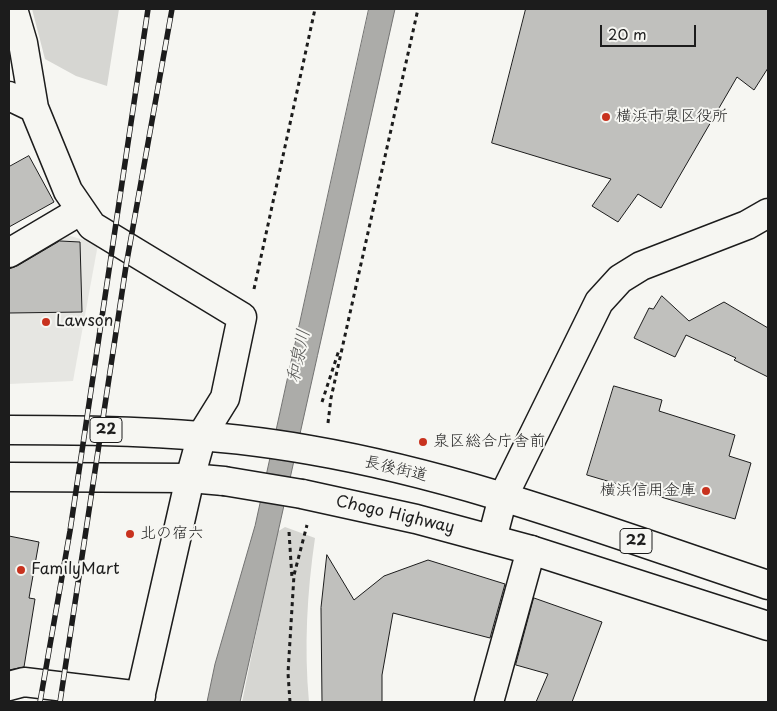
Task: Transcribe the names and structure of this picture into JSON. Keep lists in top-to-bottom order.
{
  "streets": {
    "street": ["22", "長後街道", "Chogo Highway"]
  },
  "water": ["和泉川"],
  "places": [
    "横浜市泉区役所",
    "Lawson",
    "泉区総合庁舎前",
    "横浜信用金庫",
    "北の宿六",
    "FamilyMart"
  ],
  "scale_bar": "20 m"
}
